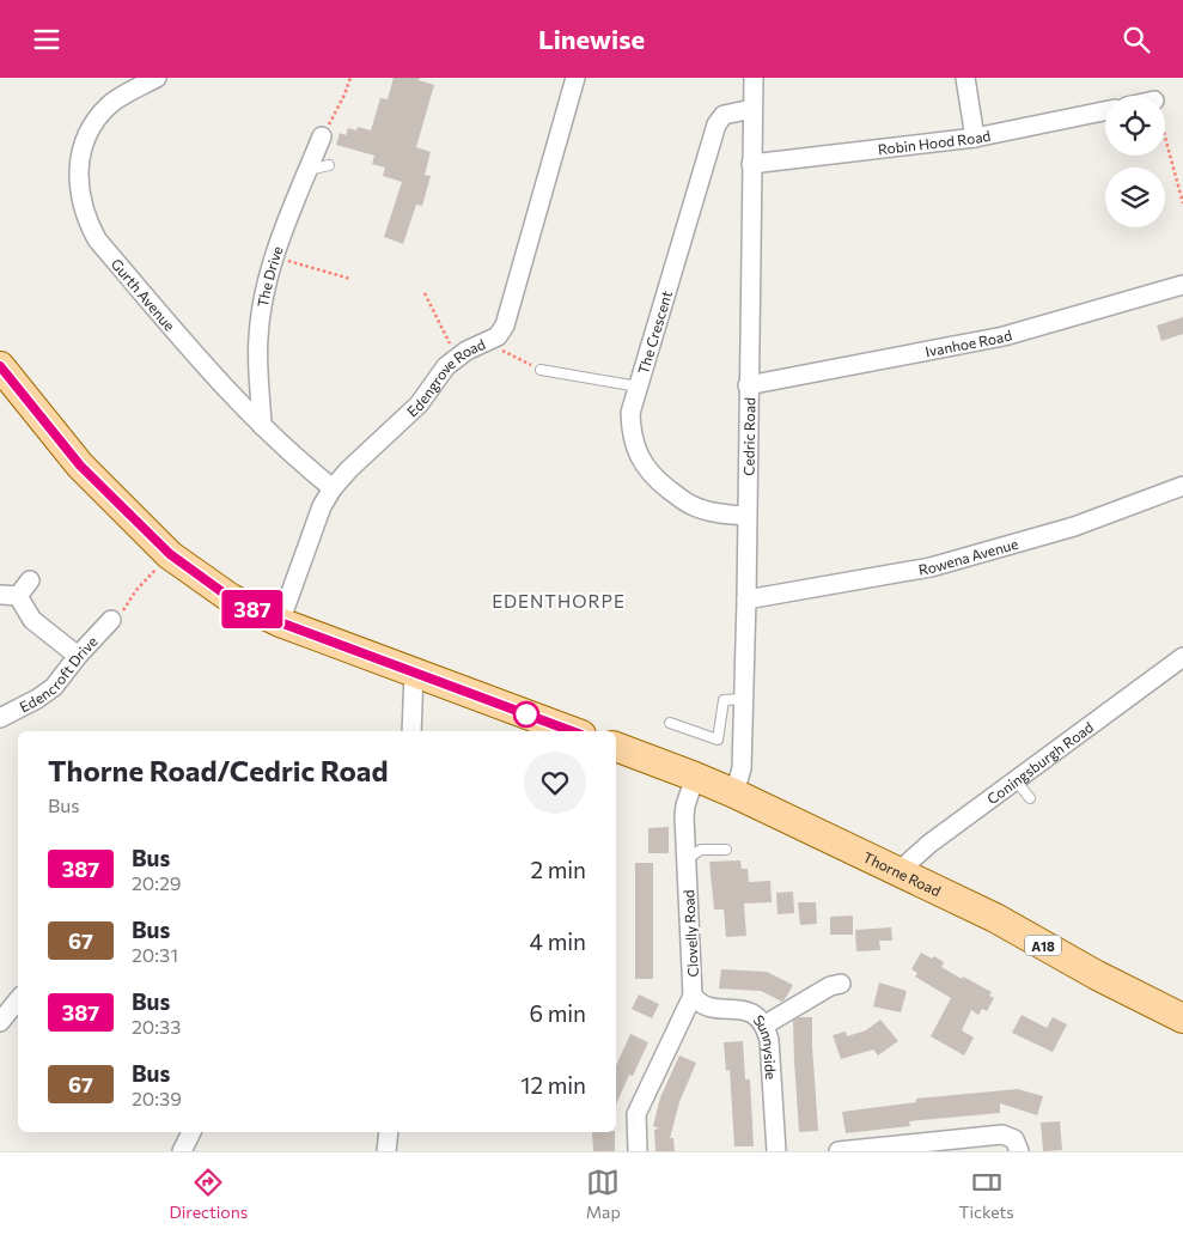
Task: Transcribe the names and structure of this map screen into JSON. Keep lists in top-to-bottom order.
{
  "streets": {
    "main road": ["Thorne Road", "A18"],
    "street": [
      "Robin Hood Road",
      "The Drive",
      "Gurth Avenue",
      "The Crescent",
      "Ivanhoe Road",
      "Edengrove Road",
      "Cedric Road",
      "Rowena Avenue",
      "Edencroft Drive",
      "Coningsburgh Road",
      "Clovelly Road",
      "Sunnyside"
    ]
  },
  "crossings": [
    ["Robin Hood Road", "Cedric Road"],
    ["The Drive", "Gurth Avenue"],
    ["Gurth Avenue", "Edengrove Road"],
    ["The Crescent", "Cedric Road"],
    ["Ivanhoe Road", "Cedric Road"],
    ["Cedric Road", "Rowena Avenue"],
    ["Cedric Road", "Thorne Road"],
    ["Coningsburgh Road", "Thorne Road"],
    ["Thorne Road", "Clovelly Road"],
    ["Clovelly Road", "Sunnyside"]
  ],
  "districts": ["EDENTHORPE"],
  "lines": ["bus line 387"],
  "page": {
    "header": "Linewise",
    "on_map": "387",
    "heading": ["Thorne Road/Cedric Road", "Bus"],
    "list": [
      {
        "mark": "387",
        "name": "Bus",
        "note": "20:29",
        "value": "2 min"
      },
      {
        "mark": "67",
        "name": "Bus",
        "note": "20:31",
        "value": "4 min"
      },
      {
        "mark": "387",
        "name": "Bus",
        "note": "20:33",
        "value": "6 min"
      },
      {
        "mark": "67",
        "name": "Bus",
        "note": "20:39",
        "value": "12 min"
      }
    ],
    "tabs": ["Directions", "Map", "Tickets"]
  }
}
